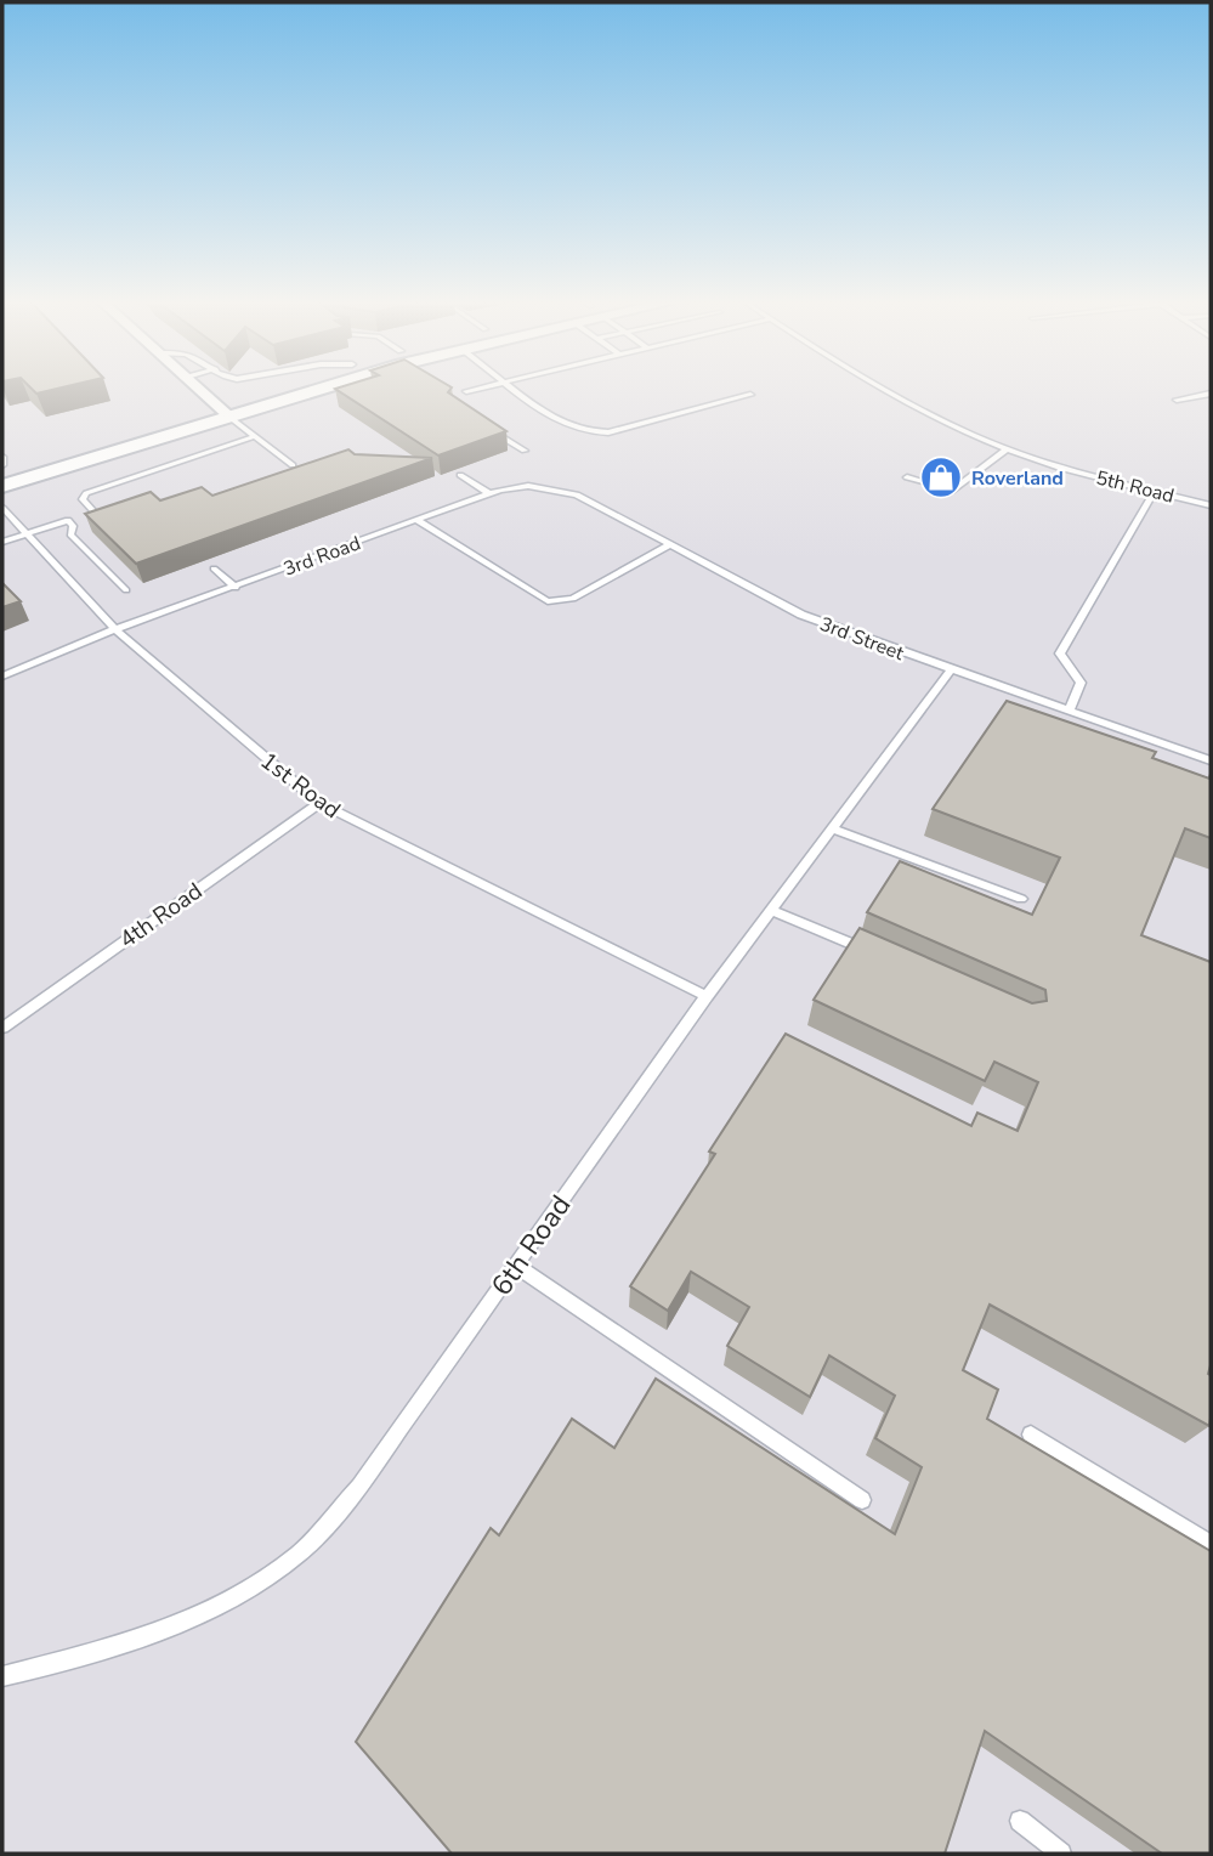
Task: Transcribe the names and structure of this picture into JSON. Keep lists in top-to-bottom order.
{
  "streets": {
    "lane": [
      "5th Road",
      "3rd Road",
      "3rd Street",
      "1st Road",
      "4th Road",
      "6th Road"
    ]
  },
  "crossings": [
    ["3rd Road", "3rd Street"],
    ["3rd Road", "1st Road"],
    ["3rd Street", "6th Road"],
    ["1st Road", "4th Road"],
    ["1st Road", "6th Road"]
  ],
  "places": {
    "shop": ["Roverland"]
  }
}
